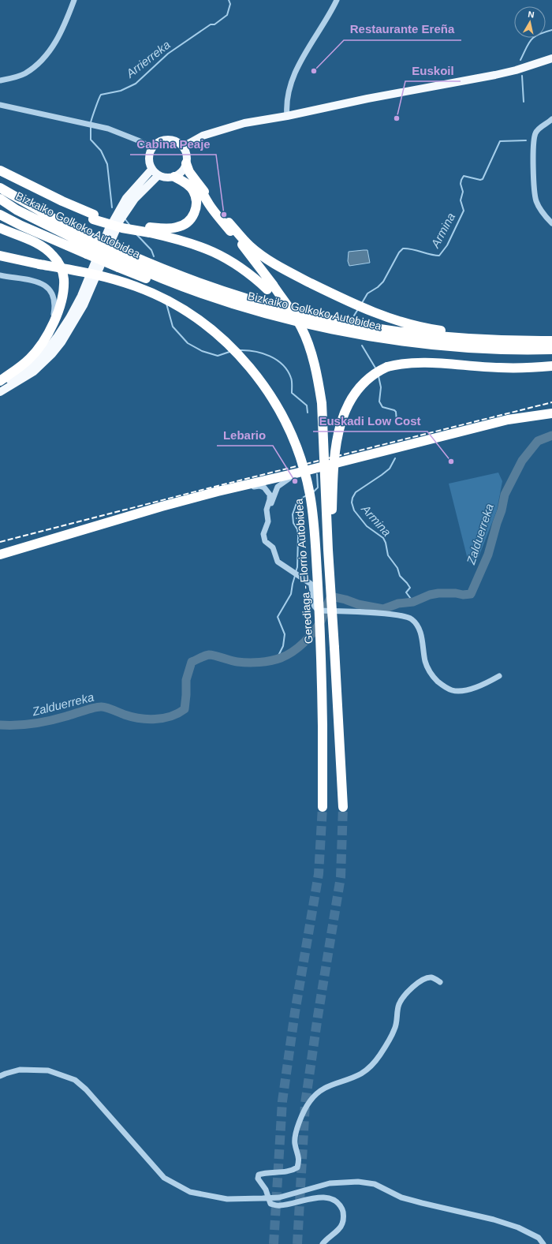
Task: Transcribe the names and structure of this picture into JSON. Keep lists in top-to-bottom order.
{
  "streets": {
    "highway": ["Bizkaiko Golkoko Autobidea", "Gerediaga - Elorrio Autobidea"]
  },
  "water": ["Arrierreka", "Armina", "Zalduerreka"],
  "places": [
    "Restaurante Ereña",
    "Euskoil",
    "Cabina Peaje",
    "Euskadi Low Cost",
    "Lebario"
  ],
  "north": "top"
}
